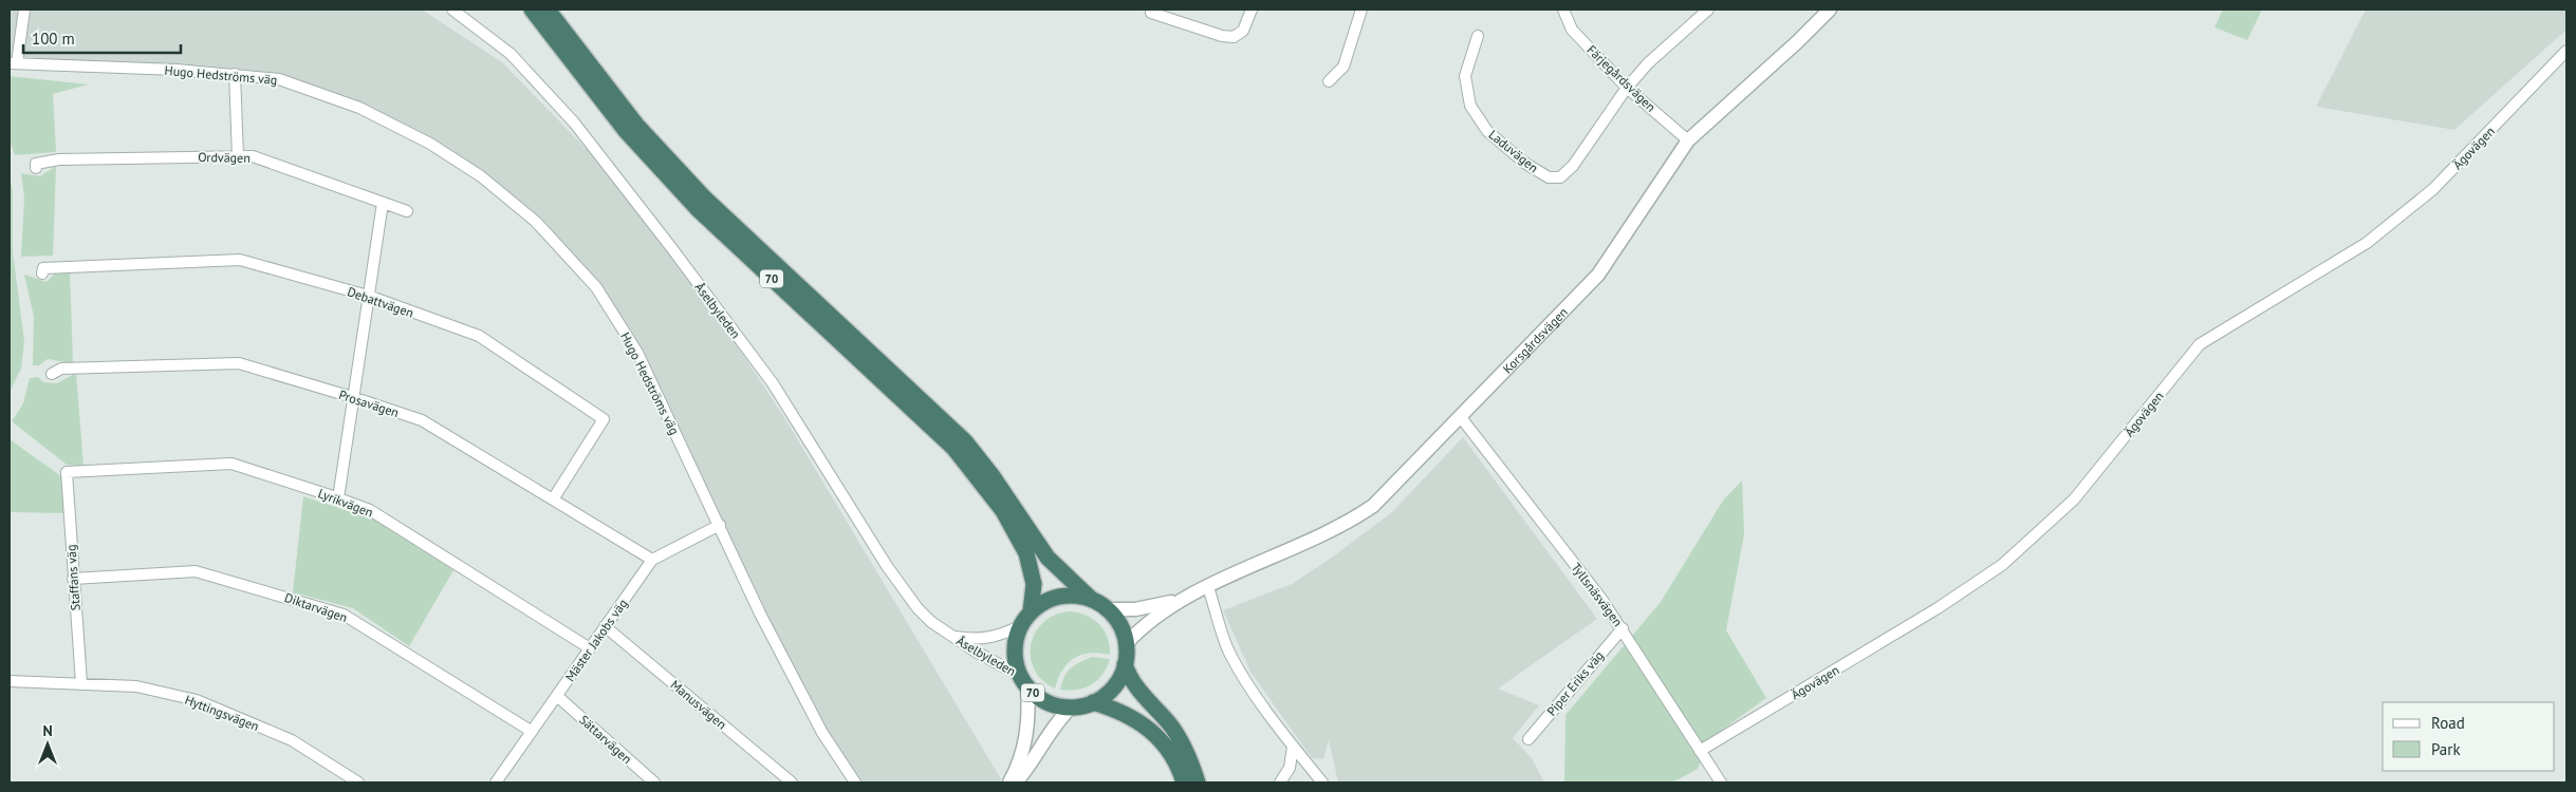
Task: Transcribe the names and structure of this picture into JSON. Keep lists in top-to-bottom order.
{
  "streets": {
    "highway": ["70"],
    "street": [
      "Hugo Hedströms väg",
      "Färjegårdsvägen",
      "Ägovägen",
      "Laduvägen",
      "Ordvägen",
      "Debattvägen",
      "Åselbyleden",
      "Korsgårdsvägen",
      "Prosavägen",
      "Lyrikvägen",
      "Staffans väg",
      "Tyllsnäsvägen",
      "Diktarvägen",
      "Mäster Jakobs väg",
      "Piper Eriks väg",
      "Manusvägen",
      "Hyttingsvägen",
      "Sättarvägen"
    ]
  },
  "crossings": [
    ["Hugo Hedströms väg", "Mäster Jakobs väg"],
    ["Färjegårdsvägen", "Laduvägen"],
    ["Färjegårdsvägen", "Korsgårdsvägen"],
    ["Ägovägen", "Tyllsnäsvägen"],
    ["70", "Åselbyleden"],
    ["70", "Korsgårdsvägen"],
    ["Debattvägen", "Prosavägen"],
    ["Åselbyleden", "Korsgårdsvägen"],
    ["Korsgårdsvägen", "Tyllsnäsvägen"],
    ["Prosavägen", "Mäster Jakobs väg"],
    ["Lyrikvägen", "Staffans väg"],
    ["Lyrikvägen", "Mäster Jakobs väg"],
    ["Staffans väg", "Diktarvägen"],
    ["Staffans väg", "Hyttingsvägen"],
    ["Tyllsnäsvägen", "Piper Eriks väg"],
    ["Diktarvägen", "Mäster Jakobs väg"],
    ["Mäster Jakobs väg", "Manusvägen"],
    ["Mäster Jakobs väg", "Sättarvägen"]
  ],
  "legend": ["Road", "Park"],
  "scale_bar": "100 m",
  "north": "top"
}
